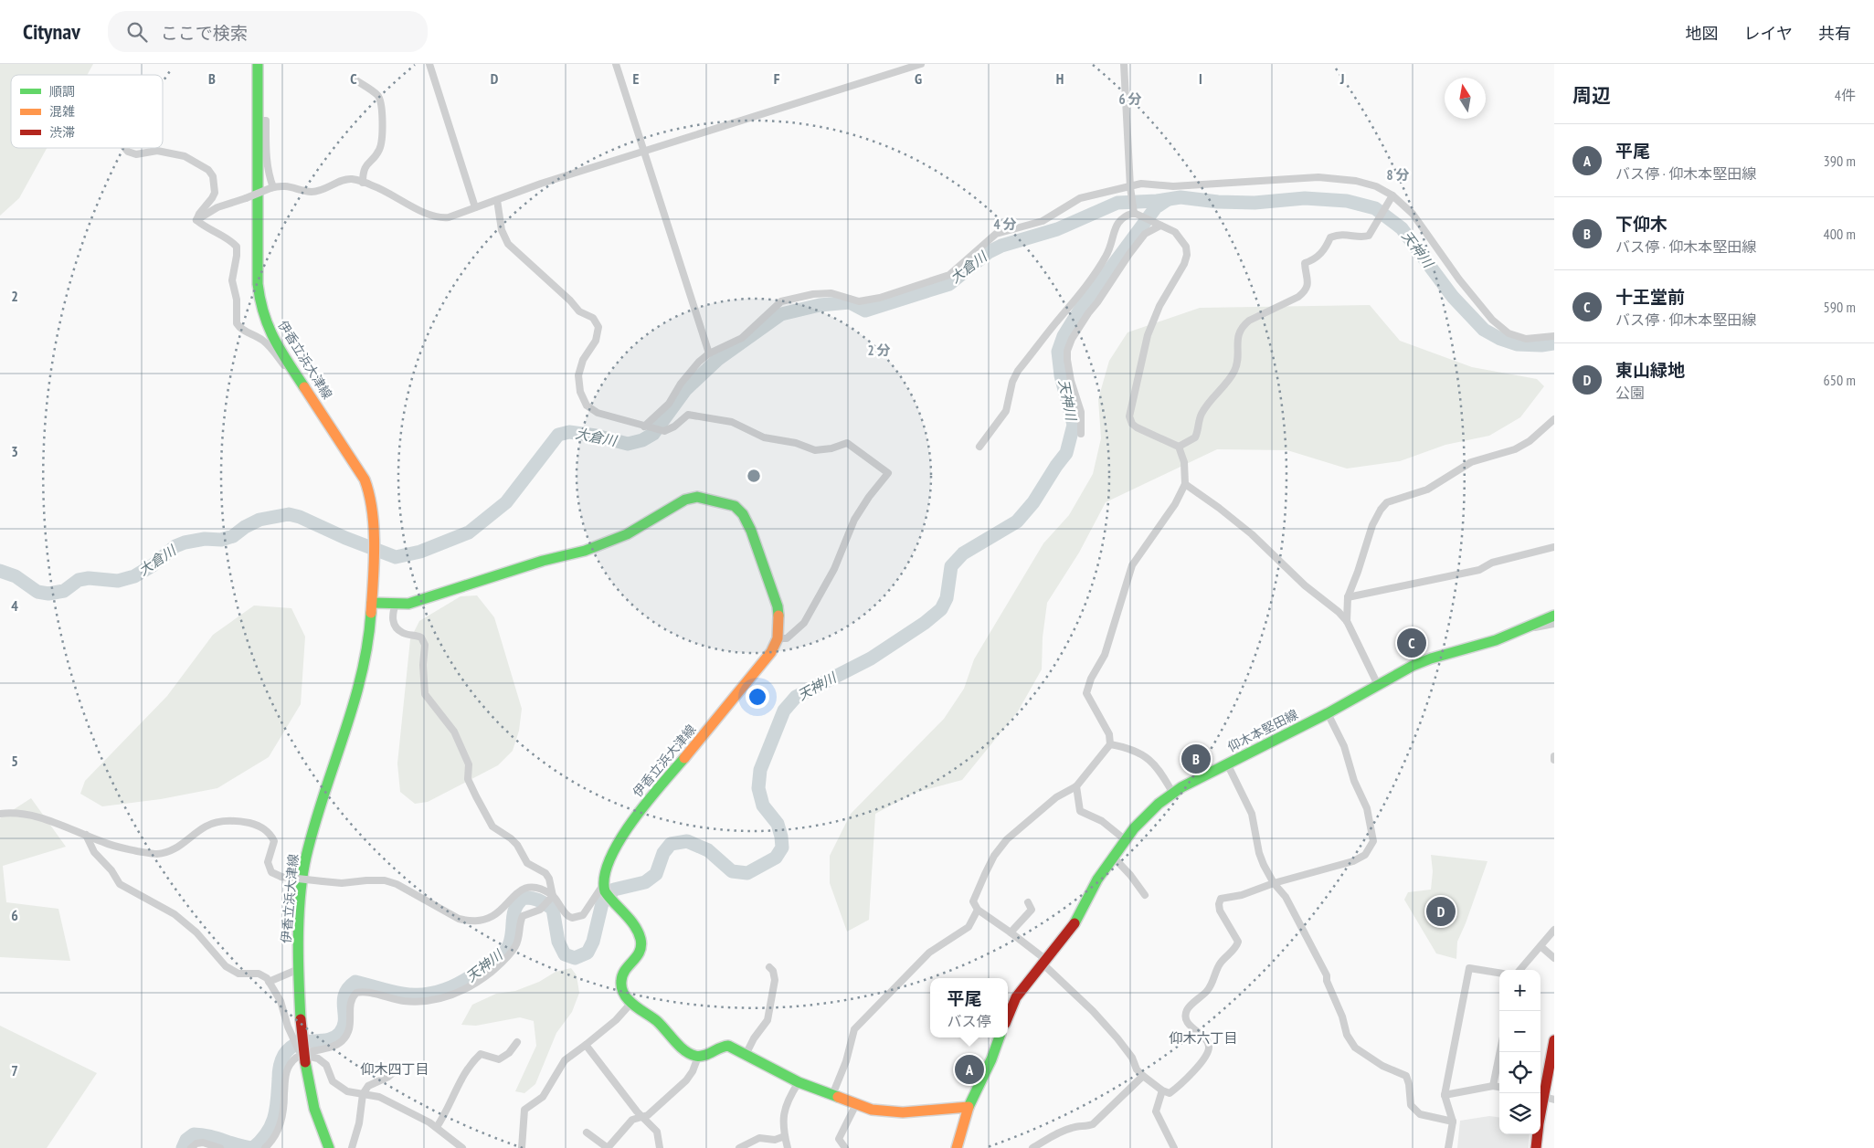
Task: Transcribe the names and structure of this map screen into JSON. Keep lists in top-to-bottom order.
{
  "streets": {
    "main road": ["伊香立浜大津線", "仰木本堅田線"]
  },
  "districts": ["仰木六丁目", "仰木四丁目"],
  "water": ["天神川", "大倉川"],
  "legend": ["順調", "混雑", "渋滞"],
  "north": "top",
  "page": {
    "header": "Citynav",
    "search": "ここで検索",
    "nav": ["地図", "レイヤ", "共有"],
    "heading": ["周辺", "4件"],
    "list": [
      {
        "mark": "A",
        "name": "平尾",
        "note": "バス停 · 仰木本堅田線",
        "value": "390 m"
      },
      {
        "mark": "B",
        "name": "下仰木",
        "note": "バス停 · 仰木本堅田線",
        "value": "400 m"
      },
      {
        "mark": "C",
        "name": "十王堂前",
        "note": "バス停 · 仰木本堅田線",
        "value": "590 m"
      },
      {
        "mark": "D",
        "name": "東山緑地",
        "note": "公園",
        "value": "650 m"
      }
    ],
    "pins": [
      "C",
      "B",
      "D",
      "A"
    ],
    "map_buttons": ["+", "−"],
    "popup": ["平尾", "バス停"]
  },
  "grid": {
    "columns": [
      "B",
      "C",
      "D",
      "E",
      "F",
      "G",
      "H",
      "I",
      "J"
    ],
    "rows": [
      "2",
      "3",
      "4",
      "5",
      "6",
      "7"
    ]
  },
  "rings": [
    "6 分",
    "8 分",
    "4 分",
    "2 分"
  ]
}
